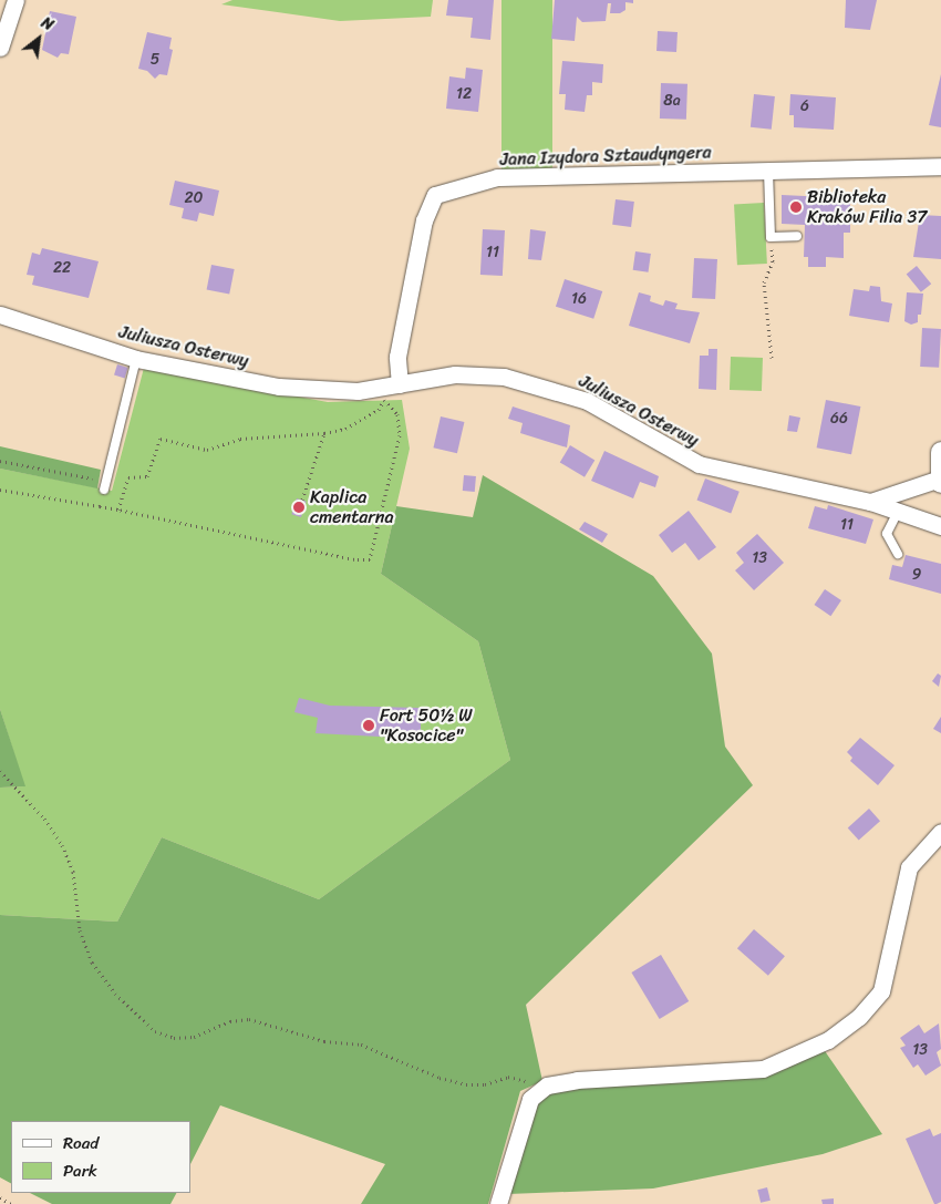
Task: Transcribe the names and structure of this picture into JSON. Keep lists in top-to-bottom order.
{
  "streets": {
    "street": ["Jana Izydora Sztaudyngera", "Juliusza Osterwy"]
  },
  "crossings": [
    ["Jana Izydora Sztaudyngera", "Juliusza Osterwy"]
  ],
  "places": ["Biblioteka Kraków Filia 37", "Kaplica cmentarna", "Fort 50½ W \"Kosocice\""],
  "house_numbers": [
    "5",
    "12",
    "8a",
    "6",
    "20",
    "11",
    "22",
    "16",
    "66",
    "11",
    "13",
    "9",
    "13"
  ],
  "legend": ["Road", "Park"],
  "north": "top right"
}
